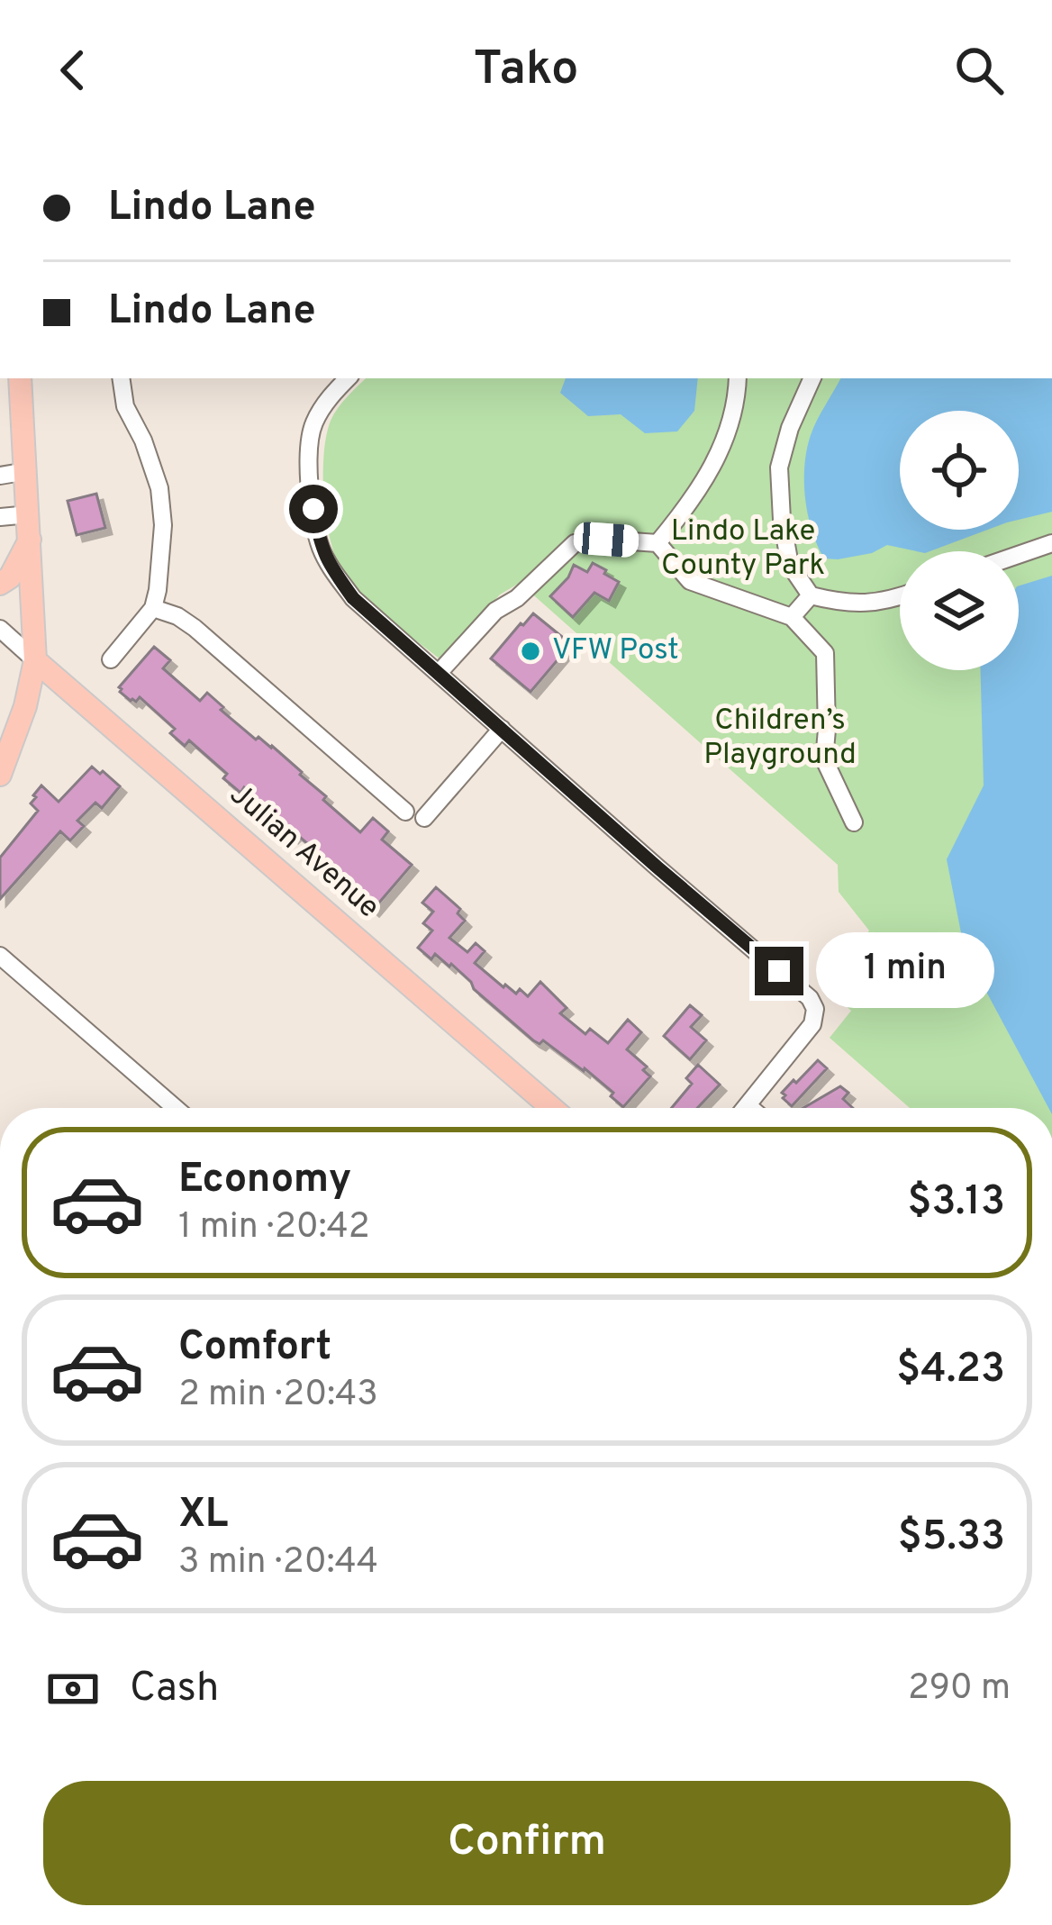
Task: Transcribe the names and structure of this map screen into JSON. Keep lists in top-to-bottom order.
{
  "streets": {
    "main road": ["Julian Avenue"]
  },
  "parks": ["Lindo Lake County Park", "Children’s Playground"],
  "places": ["VFW Post"],
  "page": {
    "header": "Tako",
    "banner": ["Lindo Lane", "Lindo Lane"],
    "bubble": "1 min",
    "list": [
      {
        "name": "Economy",
        "note": "1 min · 20:42",
        "value": "$3.13"
      },
      {
        "name": "Comfort",
        "note": "2 min · 20:43",
        "value": "$4.23"
      },
      {
        "name": "XL",
        "note": "3 min · 20:44",
        "value": "$5.33"
      }
    ],
    "pay": ["Cash", "290 m"],
    "buttons": "Confirm"
  }
}
